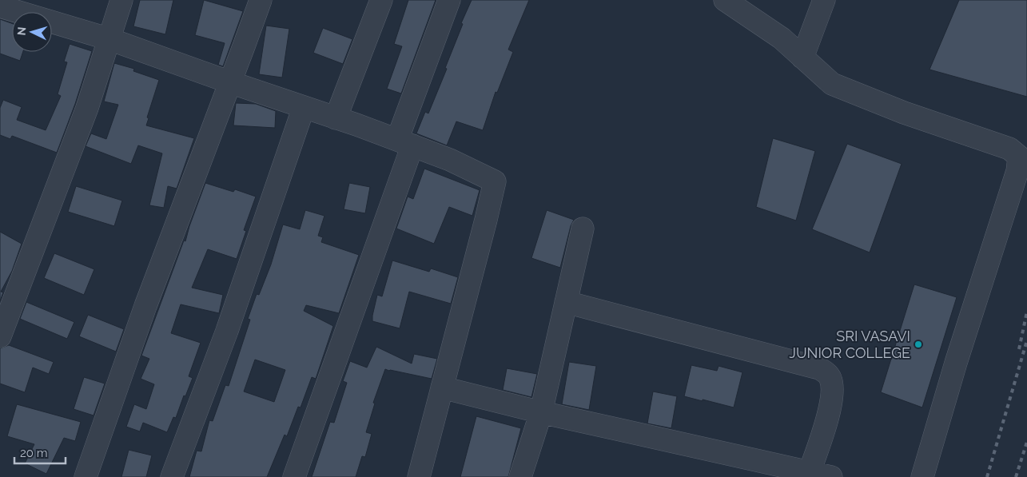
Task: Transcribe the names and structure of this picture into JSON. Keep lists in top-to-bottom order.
{
  "places": ["SRI VASAVI JUNIOR COLLEGE"],
  "scale_bar": "20 m",
  "north": "left"
}
